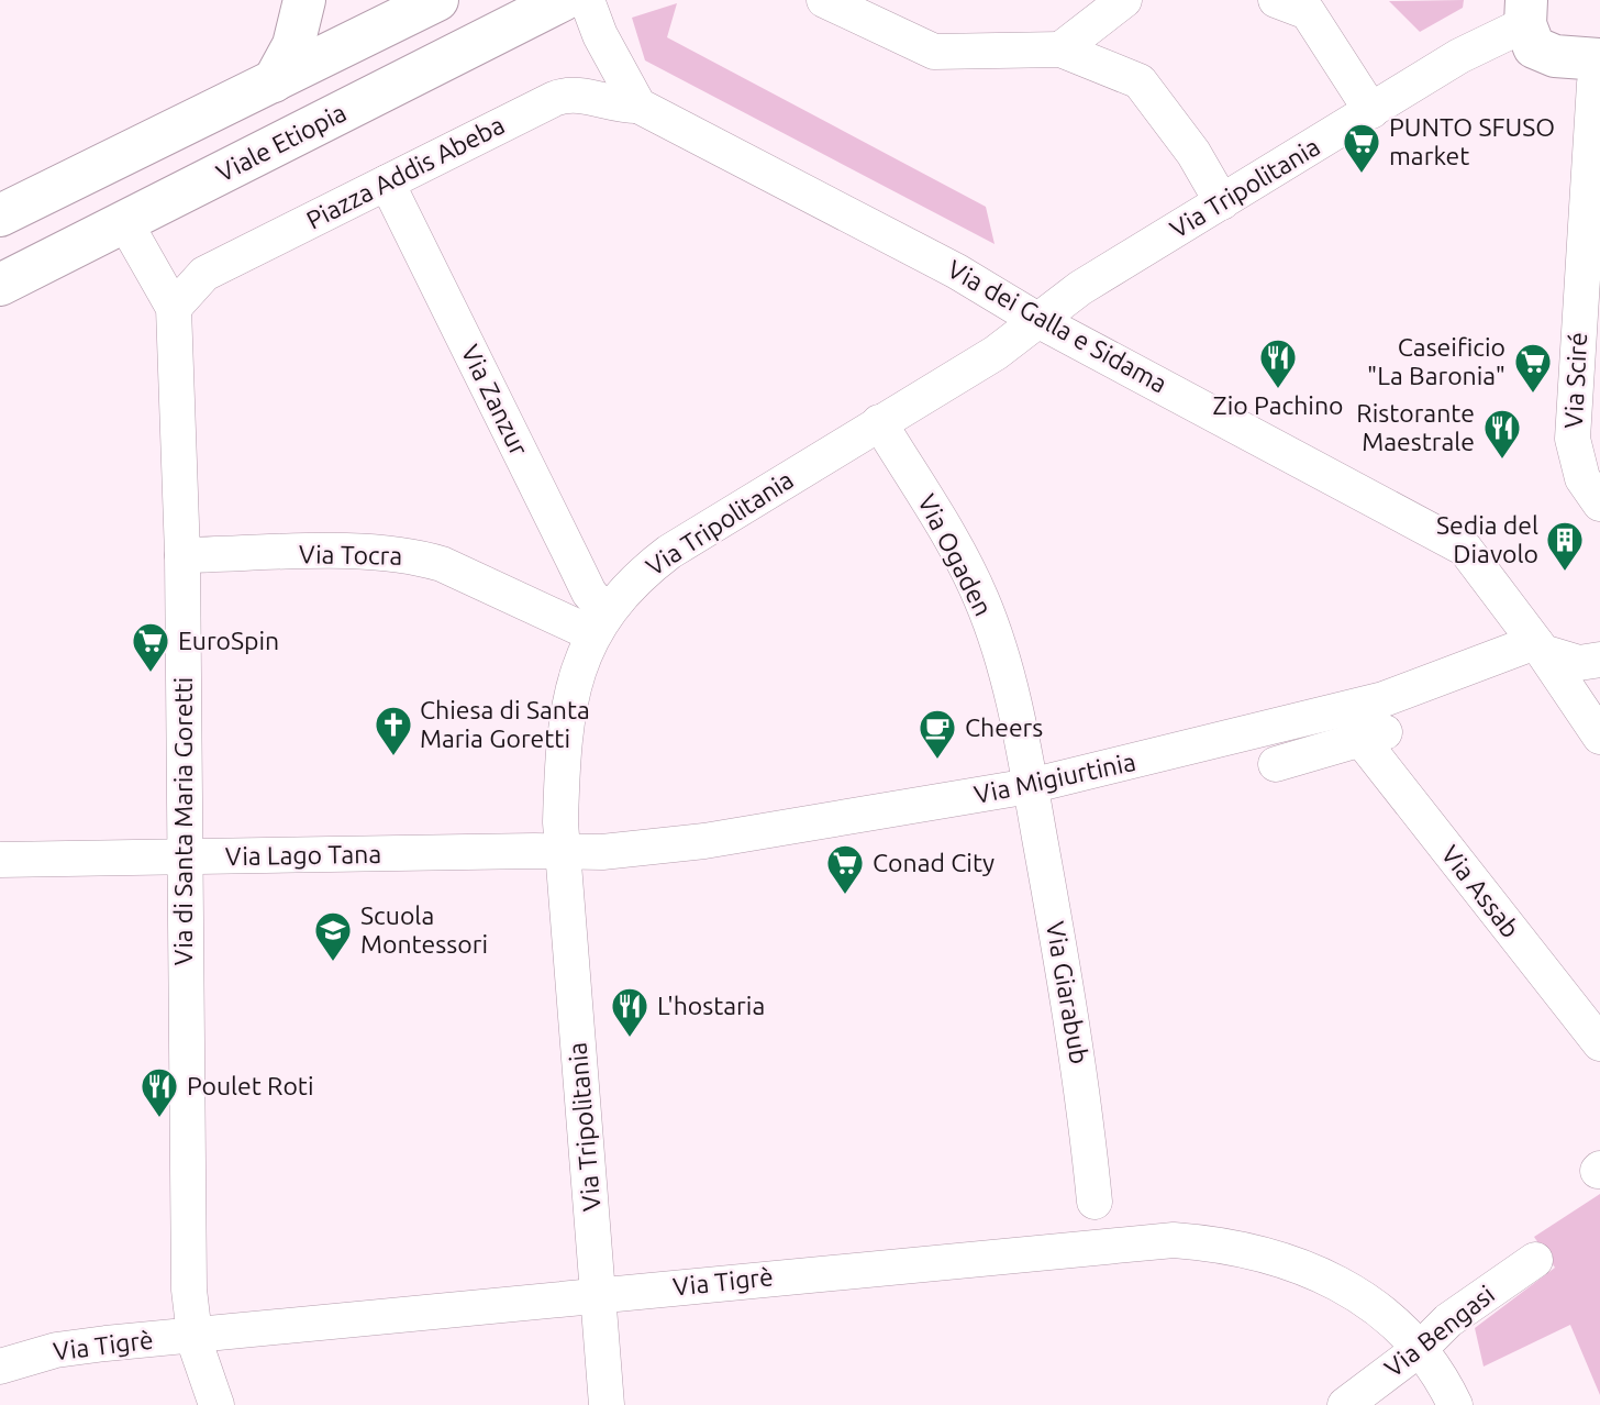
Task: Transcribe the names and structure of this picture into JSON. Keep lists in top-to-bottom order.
{
  "streets": {
    "main road": ["Viale Etiopia"],
    "street": [
      "Piazza Addis Abeba",
      "Via Tripolitania",
      "Via dei Galla e Sidama",
      "Via Sciré",
      "Via Zanzur",
      "Via Tocra",
      "Via Ogaden",
      "Via Migiurtinia",
      "Via di Santa Maria Goretti",
      "Via Lago Tana",
      "Via Assab",
      "Via Giarabub",
      "Via Tigrè",
      "Via Bengasi"
    ]
  },
  "crossings": [
    ["Piazza Addis Abeba", "Via dei Galla e Sidama"],
    ["Piazza Addis Abeba", "Via Zanzur"],
    ["Piazza Addis Abeba", "Via di Santa Maria Goretti"],
    ["Via Tripolitania", "Via dei Galla e Sidama"],
    ["Via Tripolitania", "Via Zanzur"],
    ["Via Tripolitania", "Via Tocra"],
    ["Via Tripolitania", "Via Ogaden"],
    ["Via Tripolitania", "Via Migiurtinia"],
    ["Via Tripolitania", "Via Lago Tana"],
    ["Via Tripolitania", "Via Tigrè"],
    ["Via dei Galla e Sidama", "Via Migiurtinia"],
    ["Via Zanzur", "Via Tocra"],
    ["Via Tocra", "Via di Santa Maria Goretti"],
    ["Via Ogaden", "Via Migiurtinia"],
    ["Via Ogaden", "Via Giarabub"],
    ["Via Migiurtinia", "Via Lago Tana"],
    ["Via Migiurtinia", "Via Giarabub"],
    ["Via di Santa Maria Goretti", "Via Lago Tana"],
    ["Via di Santa Maria Goretti", "Via Tigrè"],
    ["Via Tigrè", "Via Bengasi"]
  ],
  "places": {
    "supermarket": [
      "PUNTO SFUSO market",
      "Caseificio \"La Baronia\"",
      "EuroSpin",
      "Conad City"
    ],
    "restaurant": [
      "Zio Pachino",
      "Ristorante Maestrale",
      "L'hostaria",
      "Poulet Roti"
    ],
    "building": ["Sedia del Diavolo"],
    "church": ["Chiesa di Santa Maria Goretti"],
    "cafe": ["Cheers"],
    "school or university": ["Scuola Montessori"]
  }
}
